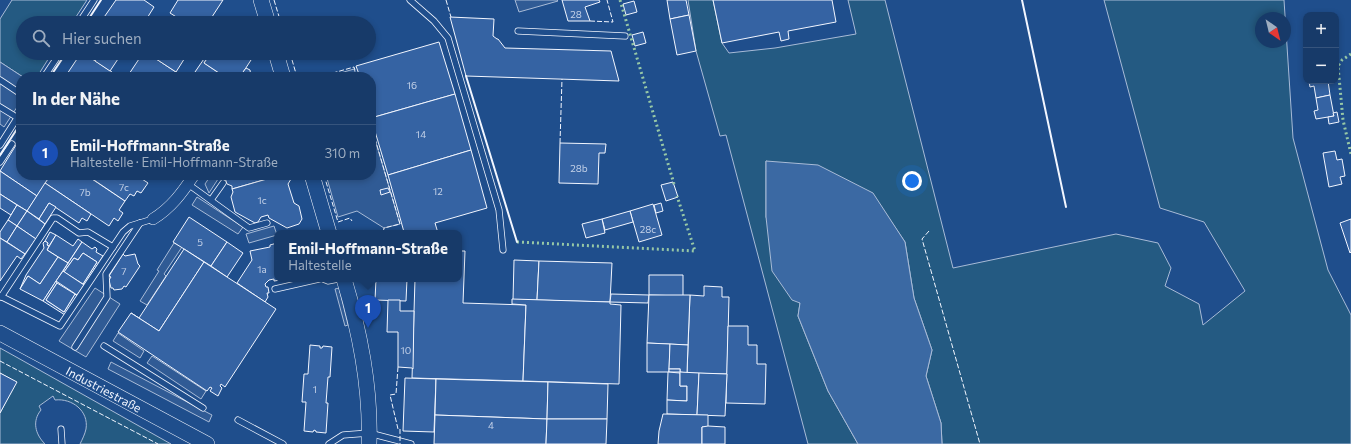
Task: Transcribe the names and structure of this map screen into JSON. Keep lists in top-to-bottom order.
{
  "streets": {
    "street": ["Industriestraße"]
  },
  "house_numbers": [
    "28",
    "16",
    "14",
    "28b",
    "7c",
    "12",
    "7b",
    "1c",
    "28c",
    "5",
    "1a",
    "7",
    "10",
    "1",
    "4"
  ],
  "north": "bottom right",
  "page": {
    "map_buttons": ["+", "−"],
    "search": "Hier suchen",
    "heading": "In der Nähe",
    "list": [
      {
        "mark": "1",
        "name": "Emil-Hoffmann-Straße",
        "note": "Haltestelle · Emil-Hoffmann-Straße",
        "value": "310 m"
      }
    ],
    "popup": ["Emil-Hoffmann-Straße", "Haltestelle"],
    "pins": "1"
  }
}
